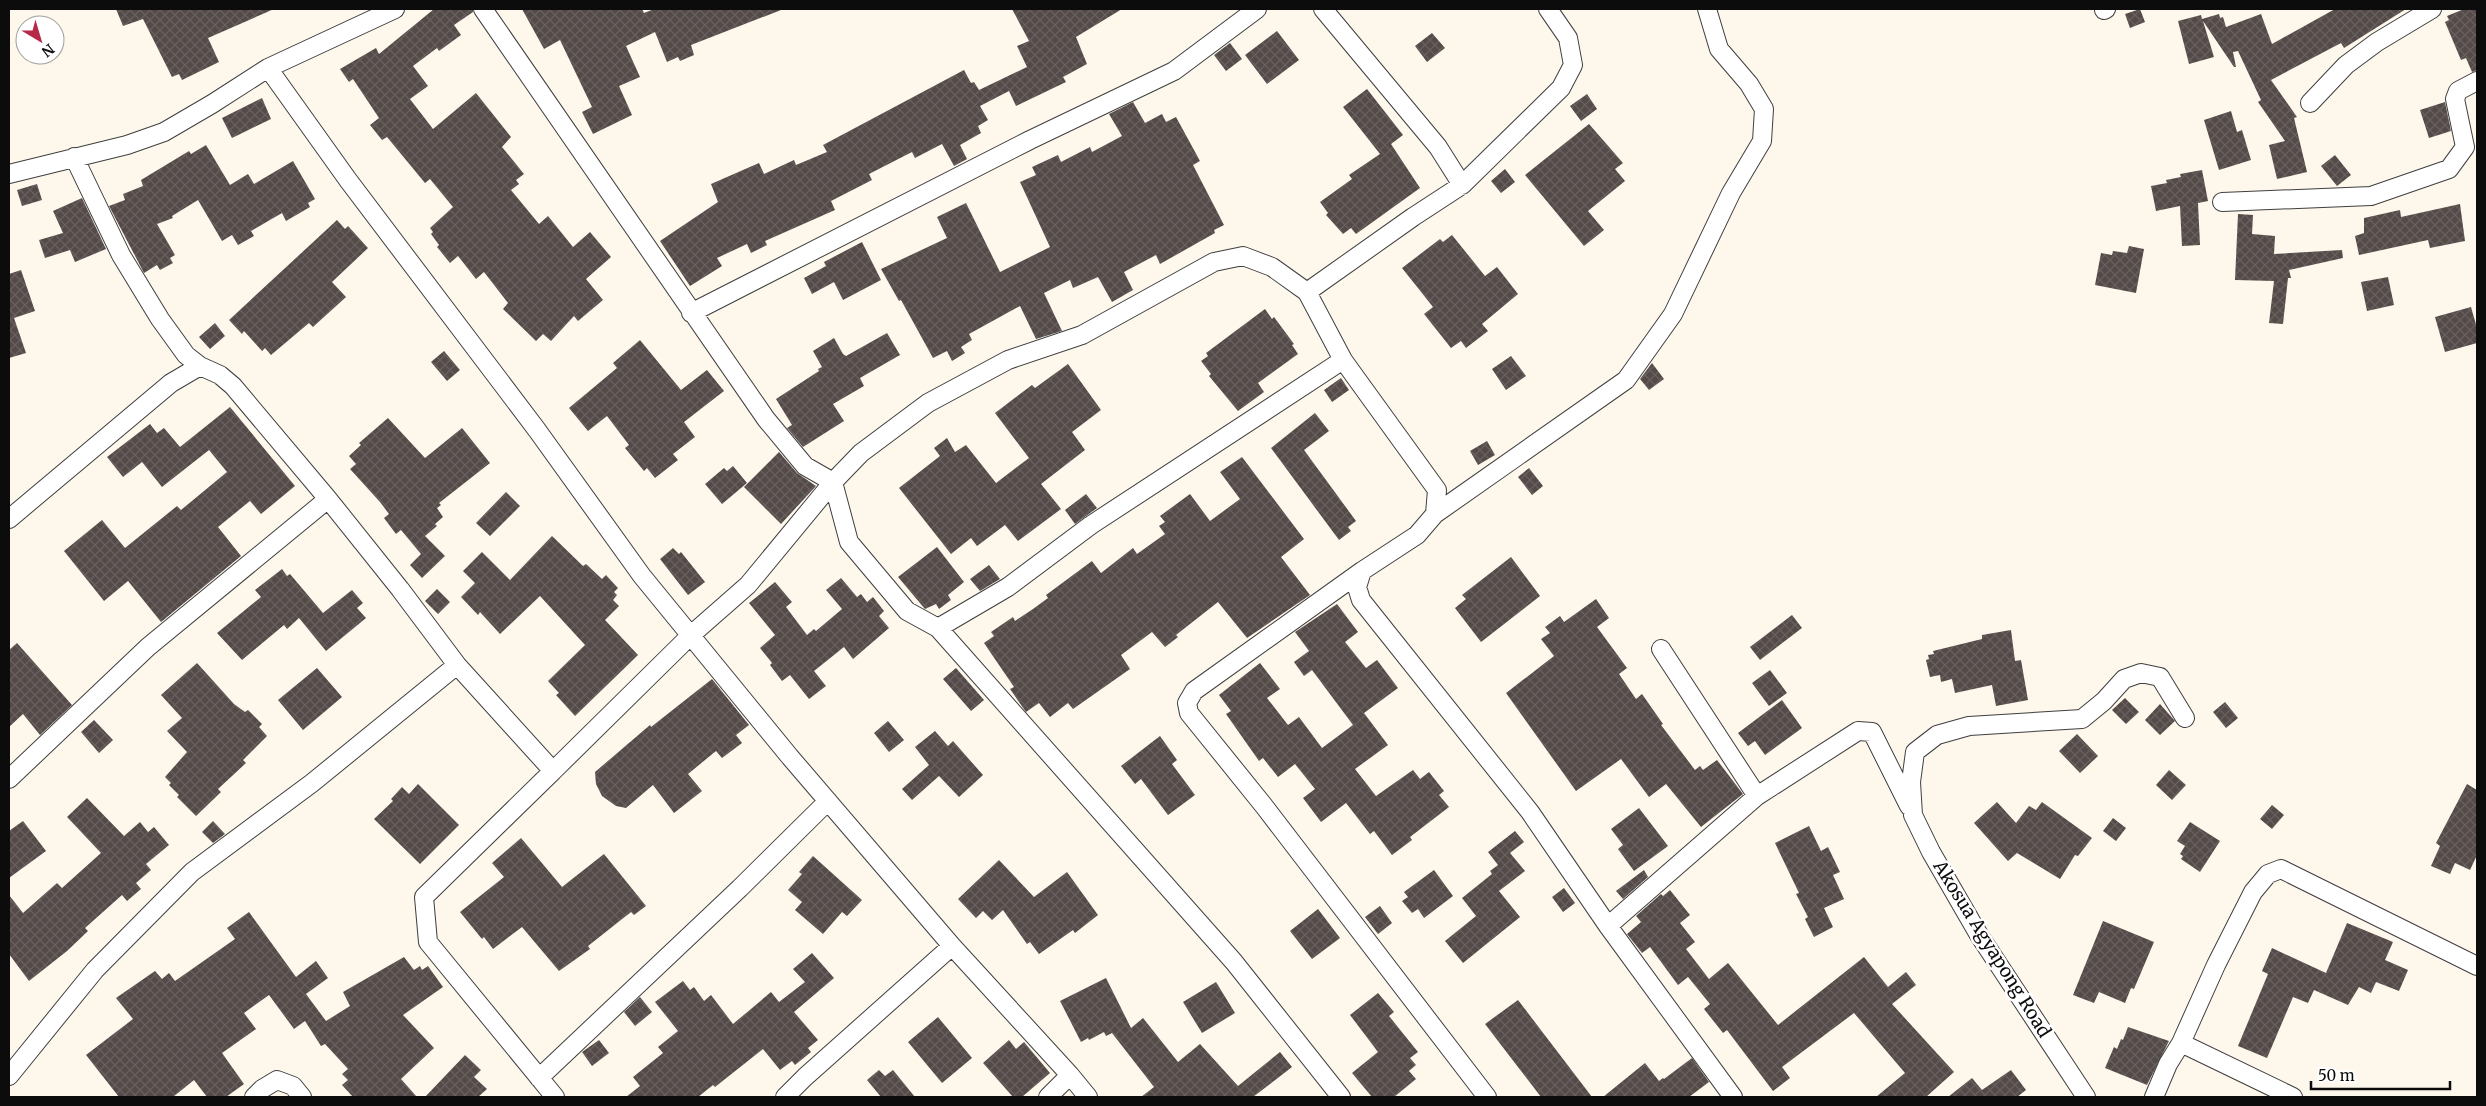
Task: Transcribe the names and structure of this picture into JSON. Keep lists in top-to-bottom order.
{
  "streets": {
    "street": ["Akosua Agyapong Road"]
  },
  "scale_bar": "50 m",
  "north": "bottom right"
}
